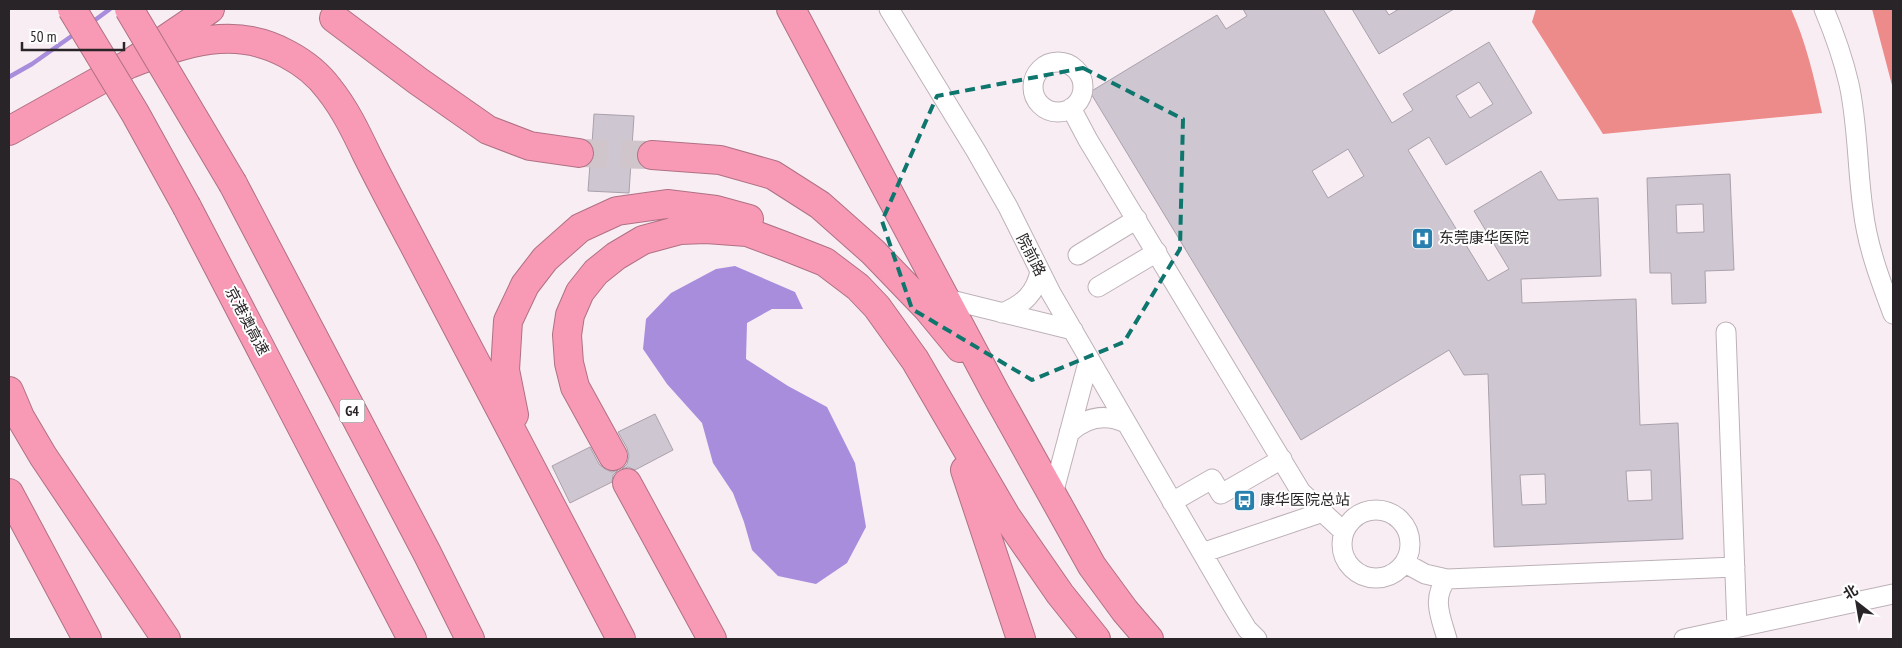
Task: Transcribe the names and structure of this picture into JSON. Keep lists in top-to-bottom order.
{
  "streets": {
    "highway": ["京港澳高速", "G4"],
    "lane": ["院前路"]
  },
  "places": {
    "hospital": ["东莞康华医院"],
    "bus stop": ["康华医院总站"]
  },
  "scale_bar": "50 m",
  "north": "top left"
}
